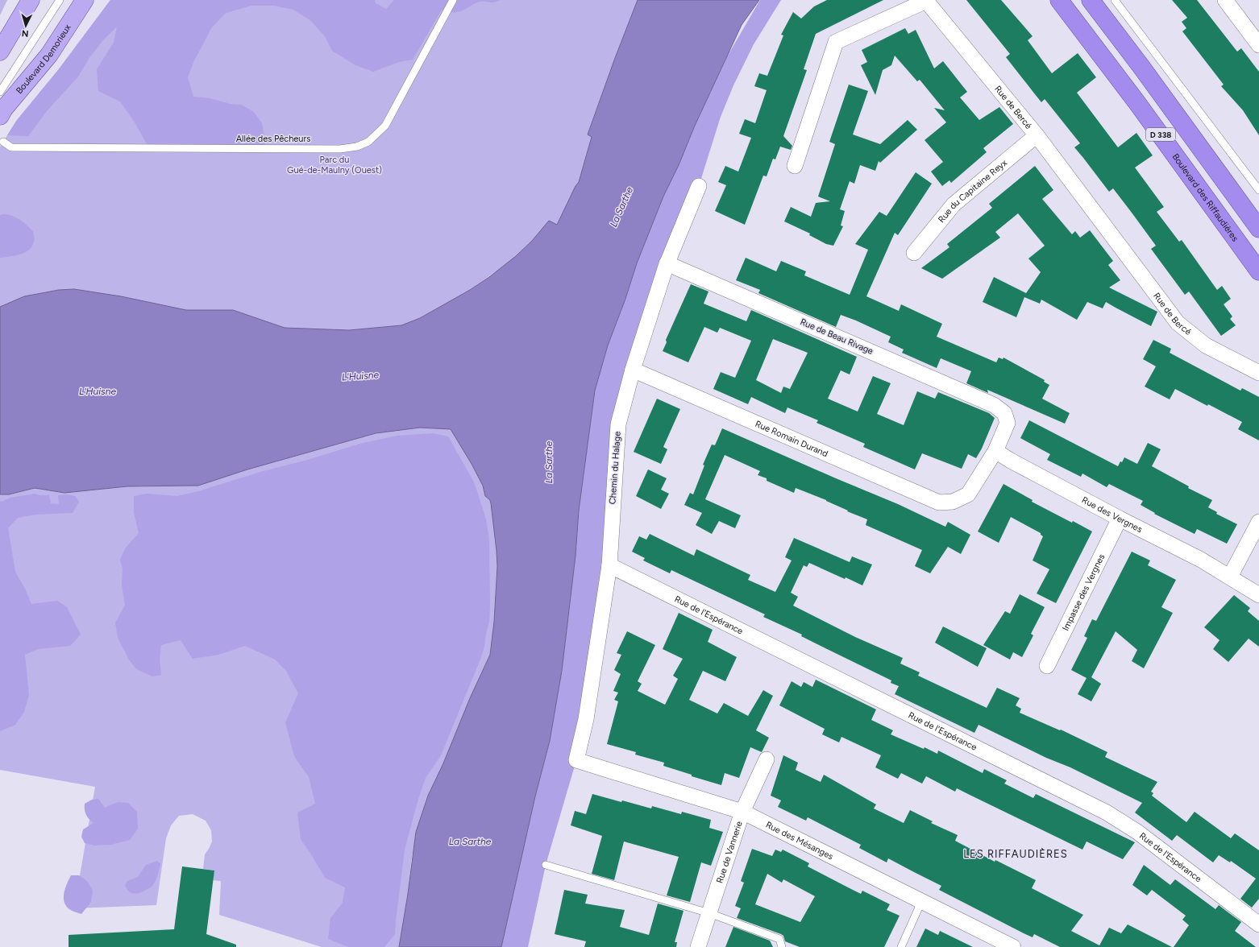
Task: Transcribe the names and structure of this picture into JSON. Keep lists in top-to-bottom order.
{
  "streets": {
    "highway": ["D 338", "Boulevard des Riffaudières"],
    "main road": ["Boulevard Demorieux"],
    "street": [
      "Rue de Bercé",
      "Rue du Capitaine Reyx",
      "Rue de Beau Rivage",
      "Rue Romain Durand",
      "Chemin du Halage",
      "Rue des Vergnes",
      "Impasse des Vergnes",
      "Rue de l'Espérance",
      "Rue des Mésanges",
      "Rue de Vannerie"
    ],
    "lane": ["Allée des Pêcheurs"]
  },
  "crossings": [
    ["Rue de Bercé", "Rue du Capitaine Reyx"],
    ["Rue de Beau Rivage", "Rue Romain Durand"],
    ["Rue de Beau Rivage", "Chemin du Halage"],
    ["Rue de Beau Rivage", "Rue des Vergnes"],
    ["Rue Romain Durand", "Chemin du Halage"],
    ["Rue Romain Durand", "Rue des Vergnes"],
    ["Chemin du Halage", "Rue de l'Espérance"],
    ["Chemin du Halage", "Rue des Mésanges"],
    ["Rue des Vergnes", "Impasse des Vergnes"],
    ["Rue des Mésanges", "Rue de Vannerie"]
  ],
  "districts": ["LES RIFFAUDIÈRES"],
  "water": ["La Sarthe", "L'Huisne"],
  "parks": ["Parc du Gué-de-Maulny (Ouest)"],
  "north": "bottom"
}
